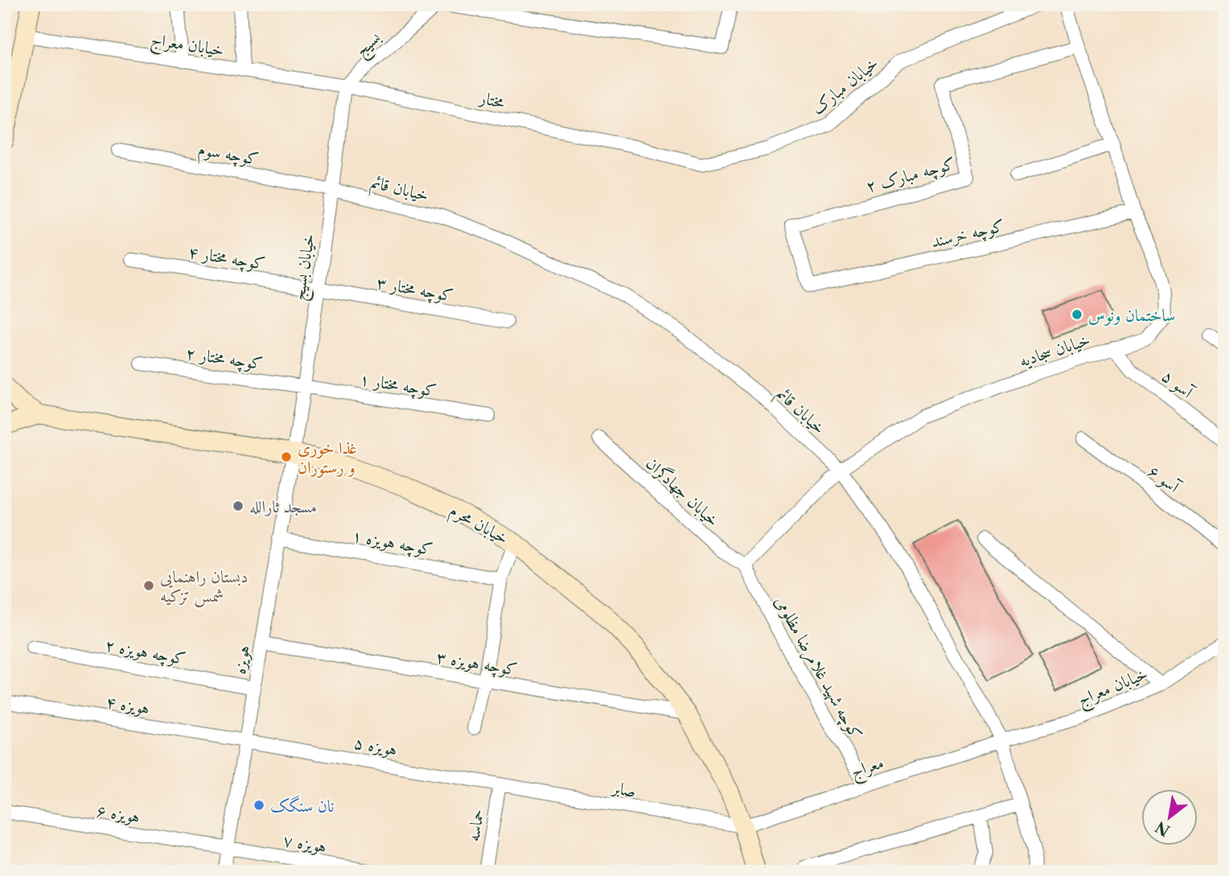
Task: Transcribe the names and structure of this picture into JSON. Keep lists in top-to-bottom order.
{
  "streets": {
    "street": [
      "بسیج",
      "خیابان معراج",
      "خیابان مبارک",
      "مختار",
      "کوچه سوم",
      "کوچه مبارک ۲",
      "خیابان قائم",
      "کوچه خرسند",
      "کوچه مختار ۴",
      "خیابان بسیج",
      "کوچه مختار ۳",
      "خیابان سجادیه",
      "کوچه مختار ۲",
      "آسو ۵",
      "کوچه مختار ۱",
      "آسو ۶",
      "خیابان جهادگران",
      "خیابان محرم",
      "کوچه هویزه ۱",
      "کوچه هویزه ۲",
      "هویزه",
      "کوچه هویزه ۳",
      "کوچه شهید غلامرضا مظلومی",
      "هویزه ۴",
      "هویزه ۵",
      "معراج",
      "صابر",
      "هویزه ۶",
      "حماسه",
      "هویزه ۷"
    ]
  },
  "crossings": [
    ["بسیج", "خیابان معراج"],
    ["بسیج", "مختار"],
    ["بسیج", "خیابان بسیج"],
    ["خیابان معراج", "مختار"],
    ["خیابان معراج", "خیابان قائم"],
    ["خیابان معراج", "خیابان بسیج"],
    ["خیابان معراج", "معراج"],
    ["خیابان مبارک", "مختار"],
    ["مختار", "خیابان بسیج"],
    ["کوچه سوم", "خیابان قائم"],
    ["کوچه سوم", "خیابان بسیج"],
    ["کوچه مبارک ۲", "کوچه خرسند"],
    ["کوچه مبارک ۲", "خیابان سجادیه"],
    ["خیابان قائم", "خیابان بسیج"],
    ["خیابان قائم", "خیابان سجادیه"],
    ["خیابان قائم", "معراج"],
    ["کوچه خرسند", "خیابان سجادیه"],
    ["کوچه مختار ۴", "خیابان بسیج"],
    ["کوچه مختار ۴", "کوچه مختار ۳"],
    ["خیابان بسیج", "کوچه مختار ۳"],
    ["خیابان بسیج", "کوچه مختار ۲"],
    ["خیابان بسیج", "کوچه مختار ۱"],
    ["خیابان بسیج", "خیابان محرم"],
    ["خیابان بسیج", "هویزه"],
    ["خیابان سجادیه", "آسو ۵"],
    ["خیابان سجادیه", "خیابان جهادگران"],
    ["خیابان سجادیه", "کوچه شهید غلامرضا مظلومی"],
    ["کوچه مختار ۲", "کوچه مختار ۱"],
    ["خیابان جهادگران", "کوچه شهید غلامرضا مظلومی"],
    ["خیابان محرم", "هویزه"],
    ["خیابان محرم", "کوچه هویزه ۳"],
    ["خیابان محرم", "معراج"],
    ["خیابان محرم", "صابر"],
    ["کوچه هویزه ۱", "هویزه"],
    ["کوچه هویزه ۲", "هویزه"],
    ["هویزه", "کوچه هویزه ۳"],
    ["هویزه", "هویزه ۴"],
    ["هویزه", "هویزه ۵"],
    ["هویزه", "هویزه ۶"],
    ["هویزه", "هویزه ۷"],
    ["کوچه شهید غلامرضا مظلومی", "معراج"],
    ["هویزه ۴", "هویزه ۵"],
    ["هویزه ۵", "صابر"],
    ["هویزه ۵", "حماسه"],
    ["معراج", "صابر"],
    ["صابر", "حماسه"],
    ["هویزه ۶", "هویزه ۷"]
  ],
  "places": [
    "ساختمان ونوس",
    "غذا خوری و رستوران",
    "مسجد ثارالله",
    "دبستان راهنمایی شمس تزکیه",
    "نان سنگک"
  ],
  "north": "bottom left"
}
